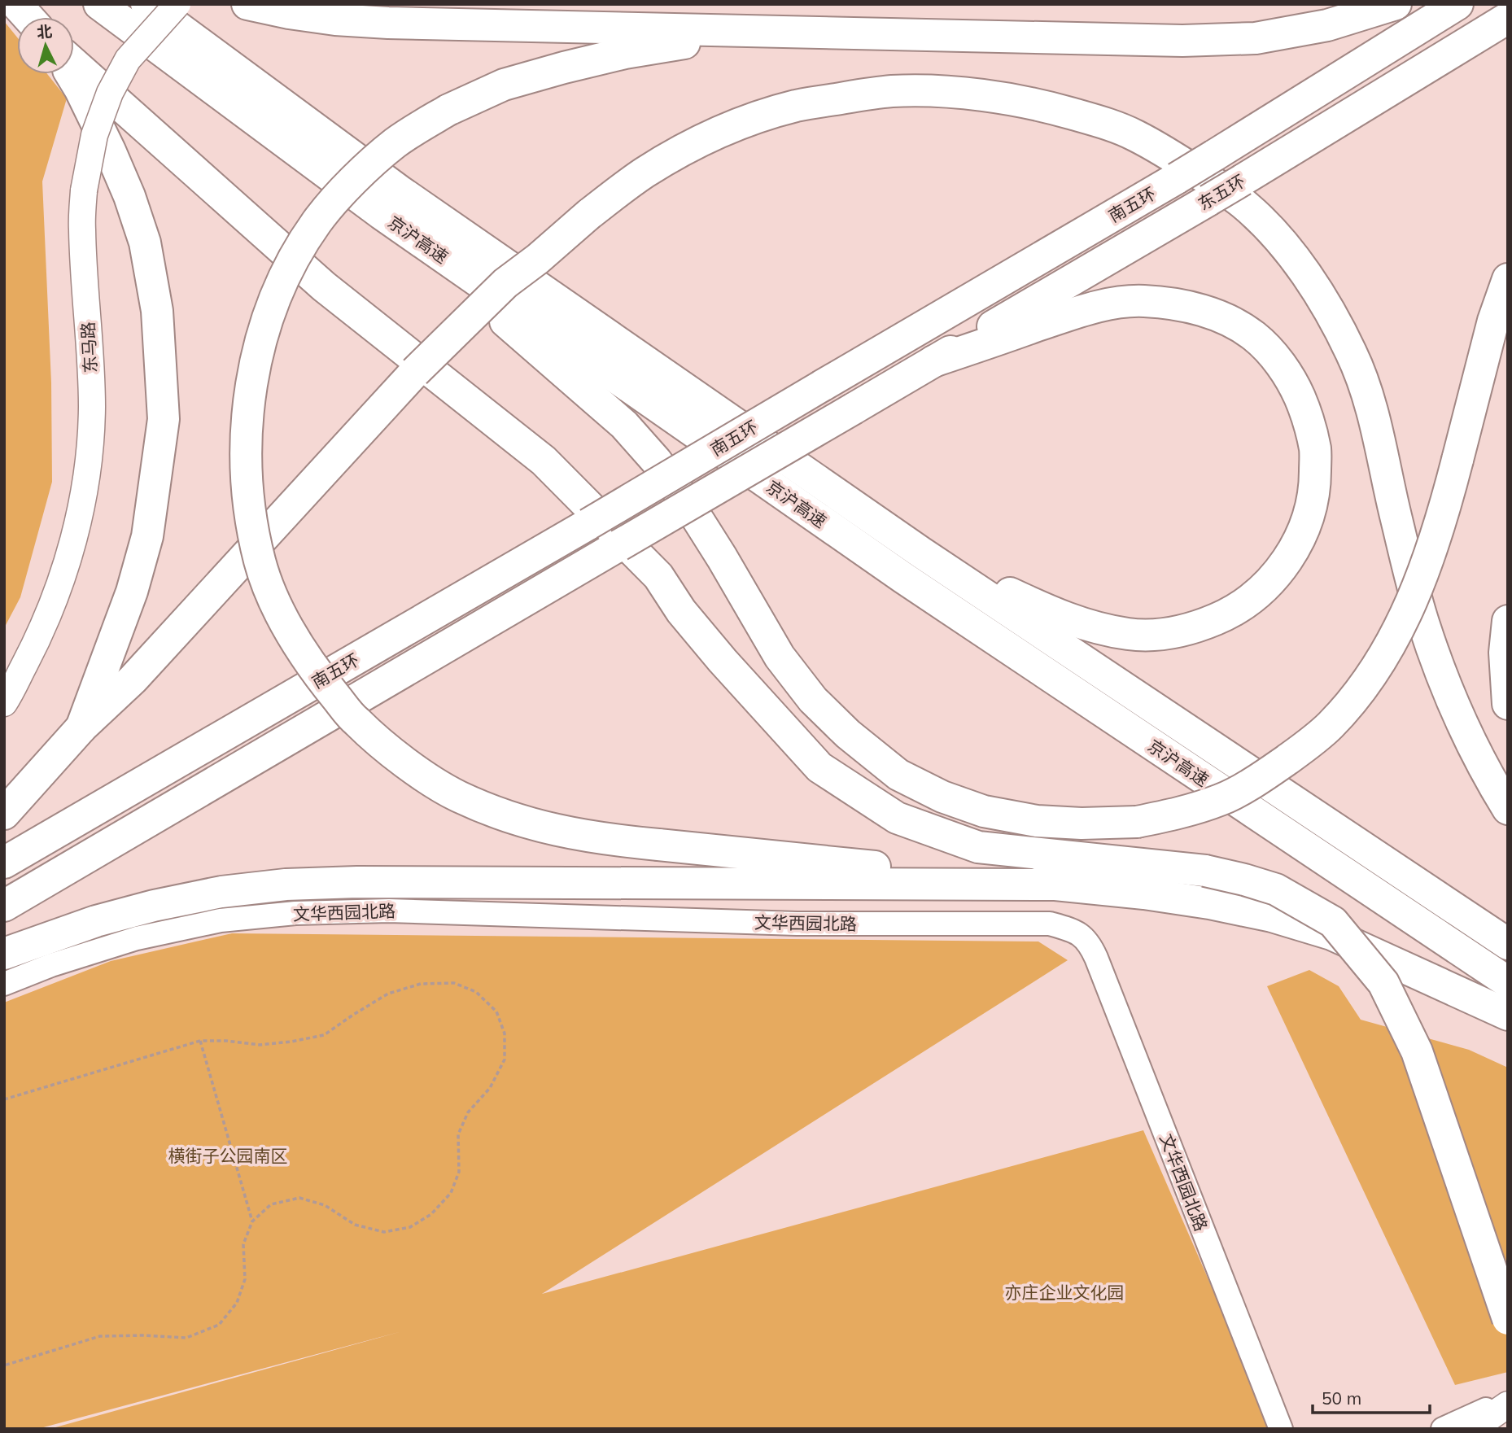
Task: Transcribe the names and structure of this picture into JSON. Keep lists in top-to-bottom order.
{
  "streets": {
    "highway": ["东五环", "南五环", "京沪高速"],
    "main road": ["东马路"],
    "street": ["文华西园北路"]
  },
  "crossings": [
    ["东五环", "南五环"]
  ],
  "parks": ["横街子公园南区", "亦庄企业文化园"],
  "scale_bar": "50 m",
  "north": "top"
}
